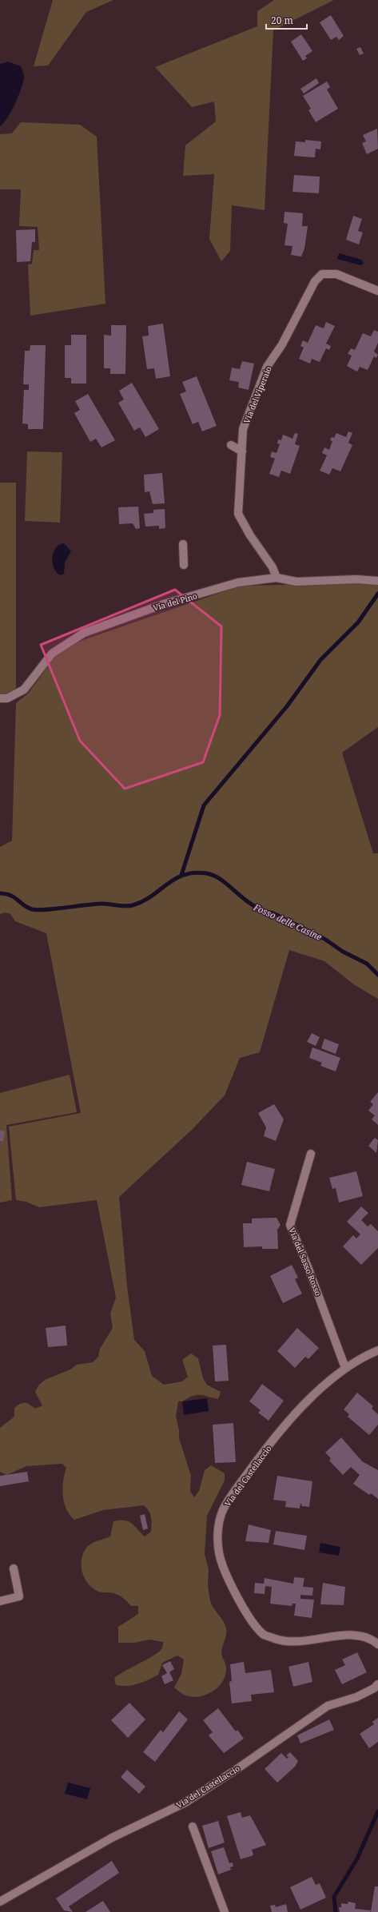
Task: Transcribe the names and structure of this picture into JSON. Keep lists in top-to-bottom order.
{
  "streets": {
    "street": [
      "Via del Viperaio",
      "Via del Pino",
      "Via del Sasso Rosso",
      "Via del Castellaccio"
    ]
  },
  "crossings": [
    ["Via del Viperaio", "Via del Pino"],
    ["Via del Sasso Rosso", "Via del Castellaccio"]
  ],
  "water": ["Fosso delle Casine"],
  "scale_bar": "20 m"
}
